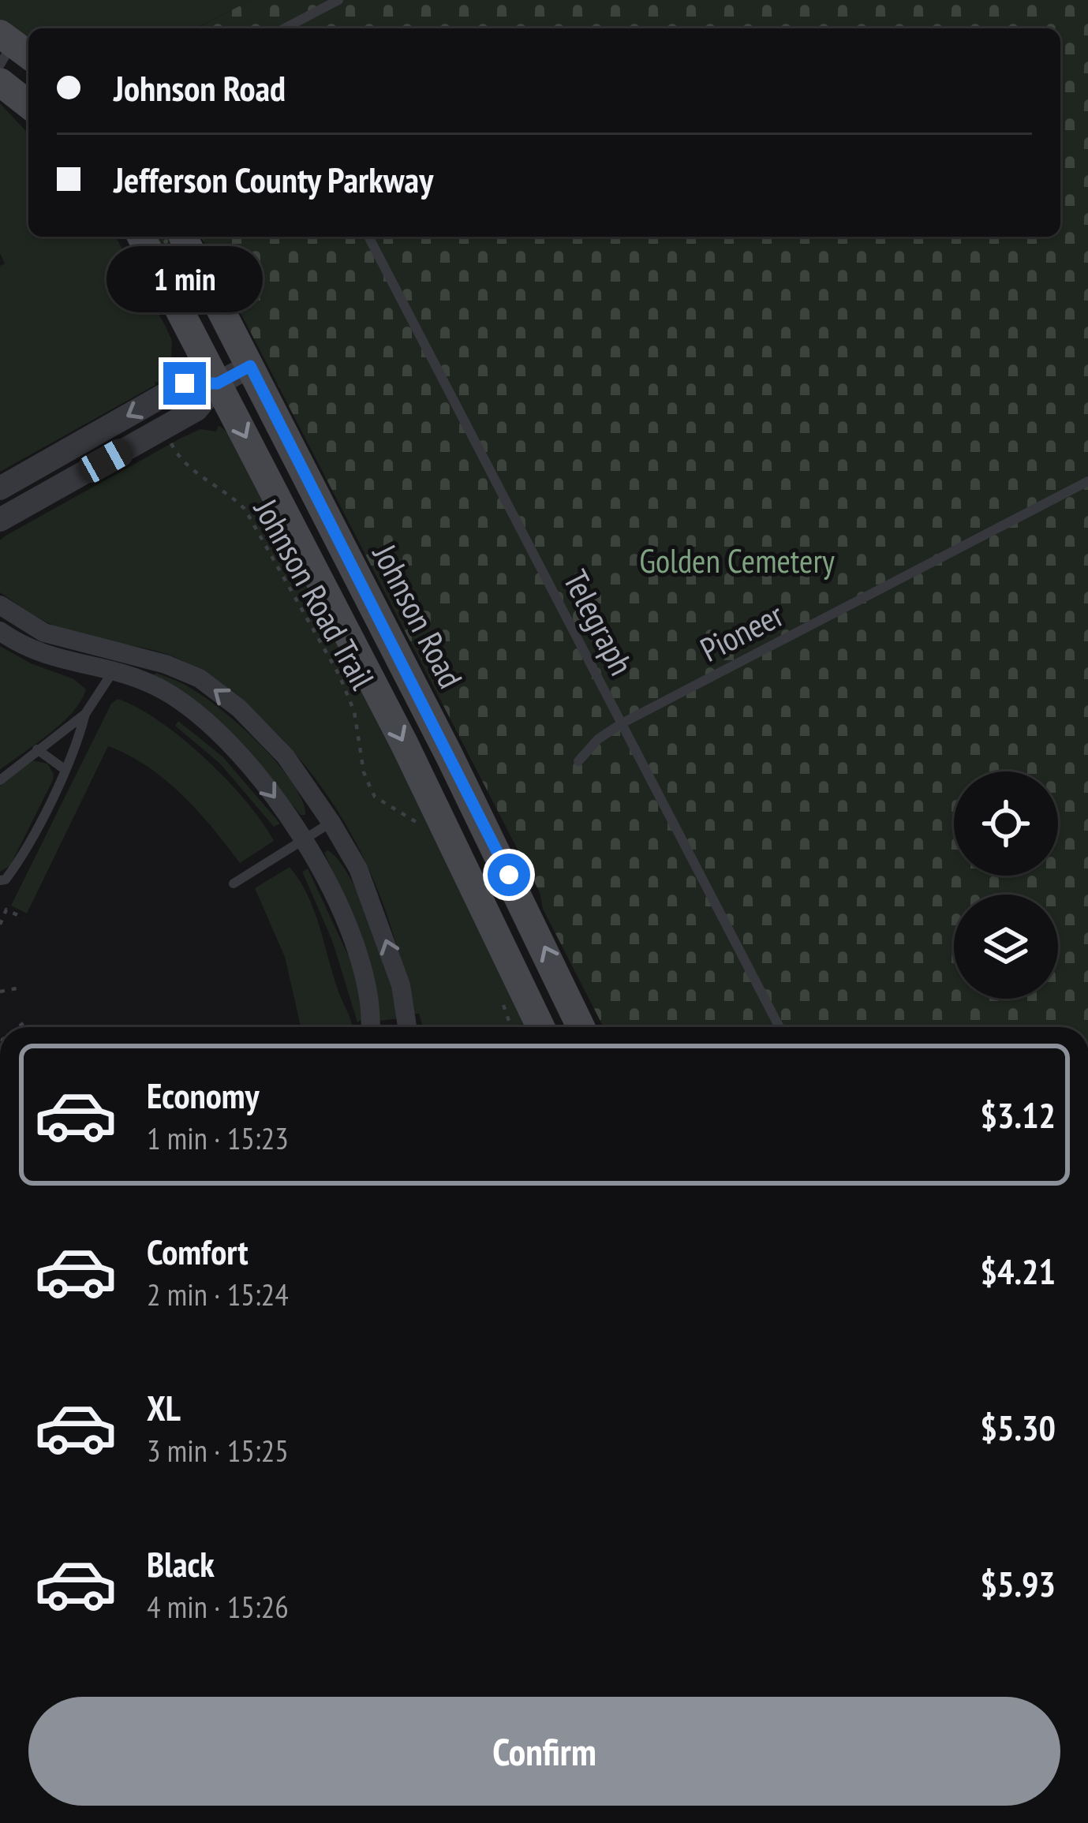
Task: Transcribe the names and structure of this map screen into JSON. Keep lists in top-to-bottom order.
{
  "streets": {
    "main road": ["Johnson Road"],
    "lane": ["Telegraph", "Pioneer"],
    "path": ["Johnson Road Trail"]
  },
  "crossings": [
    ["Telegraph", "Pioneer"]
  ],
  "parks": ["Golden Cemetery"],
  "page": {
    "banner": ["Johnson Road", "Jefferson County Parkway"],
    "bubble": "1 min",
    "list": [
      {
        "name": "Economy",
        "note": "1 min · 15:23",
        "value": "$3.12"
      },
      {
        "name": "Comfort",
        "note": "2 min · 15:24",
        "value": "$4.21"
      },
      {
        "name": "XL",
        "note": "3 min · 15:25",
        "value": "$5.30"
      },
      {
        "name": "Black",
        "note": "4 min · 15:26",
        "value": "$5.93"
      }
    ],
    "buttons": "Confirm"
  }
}
